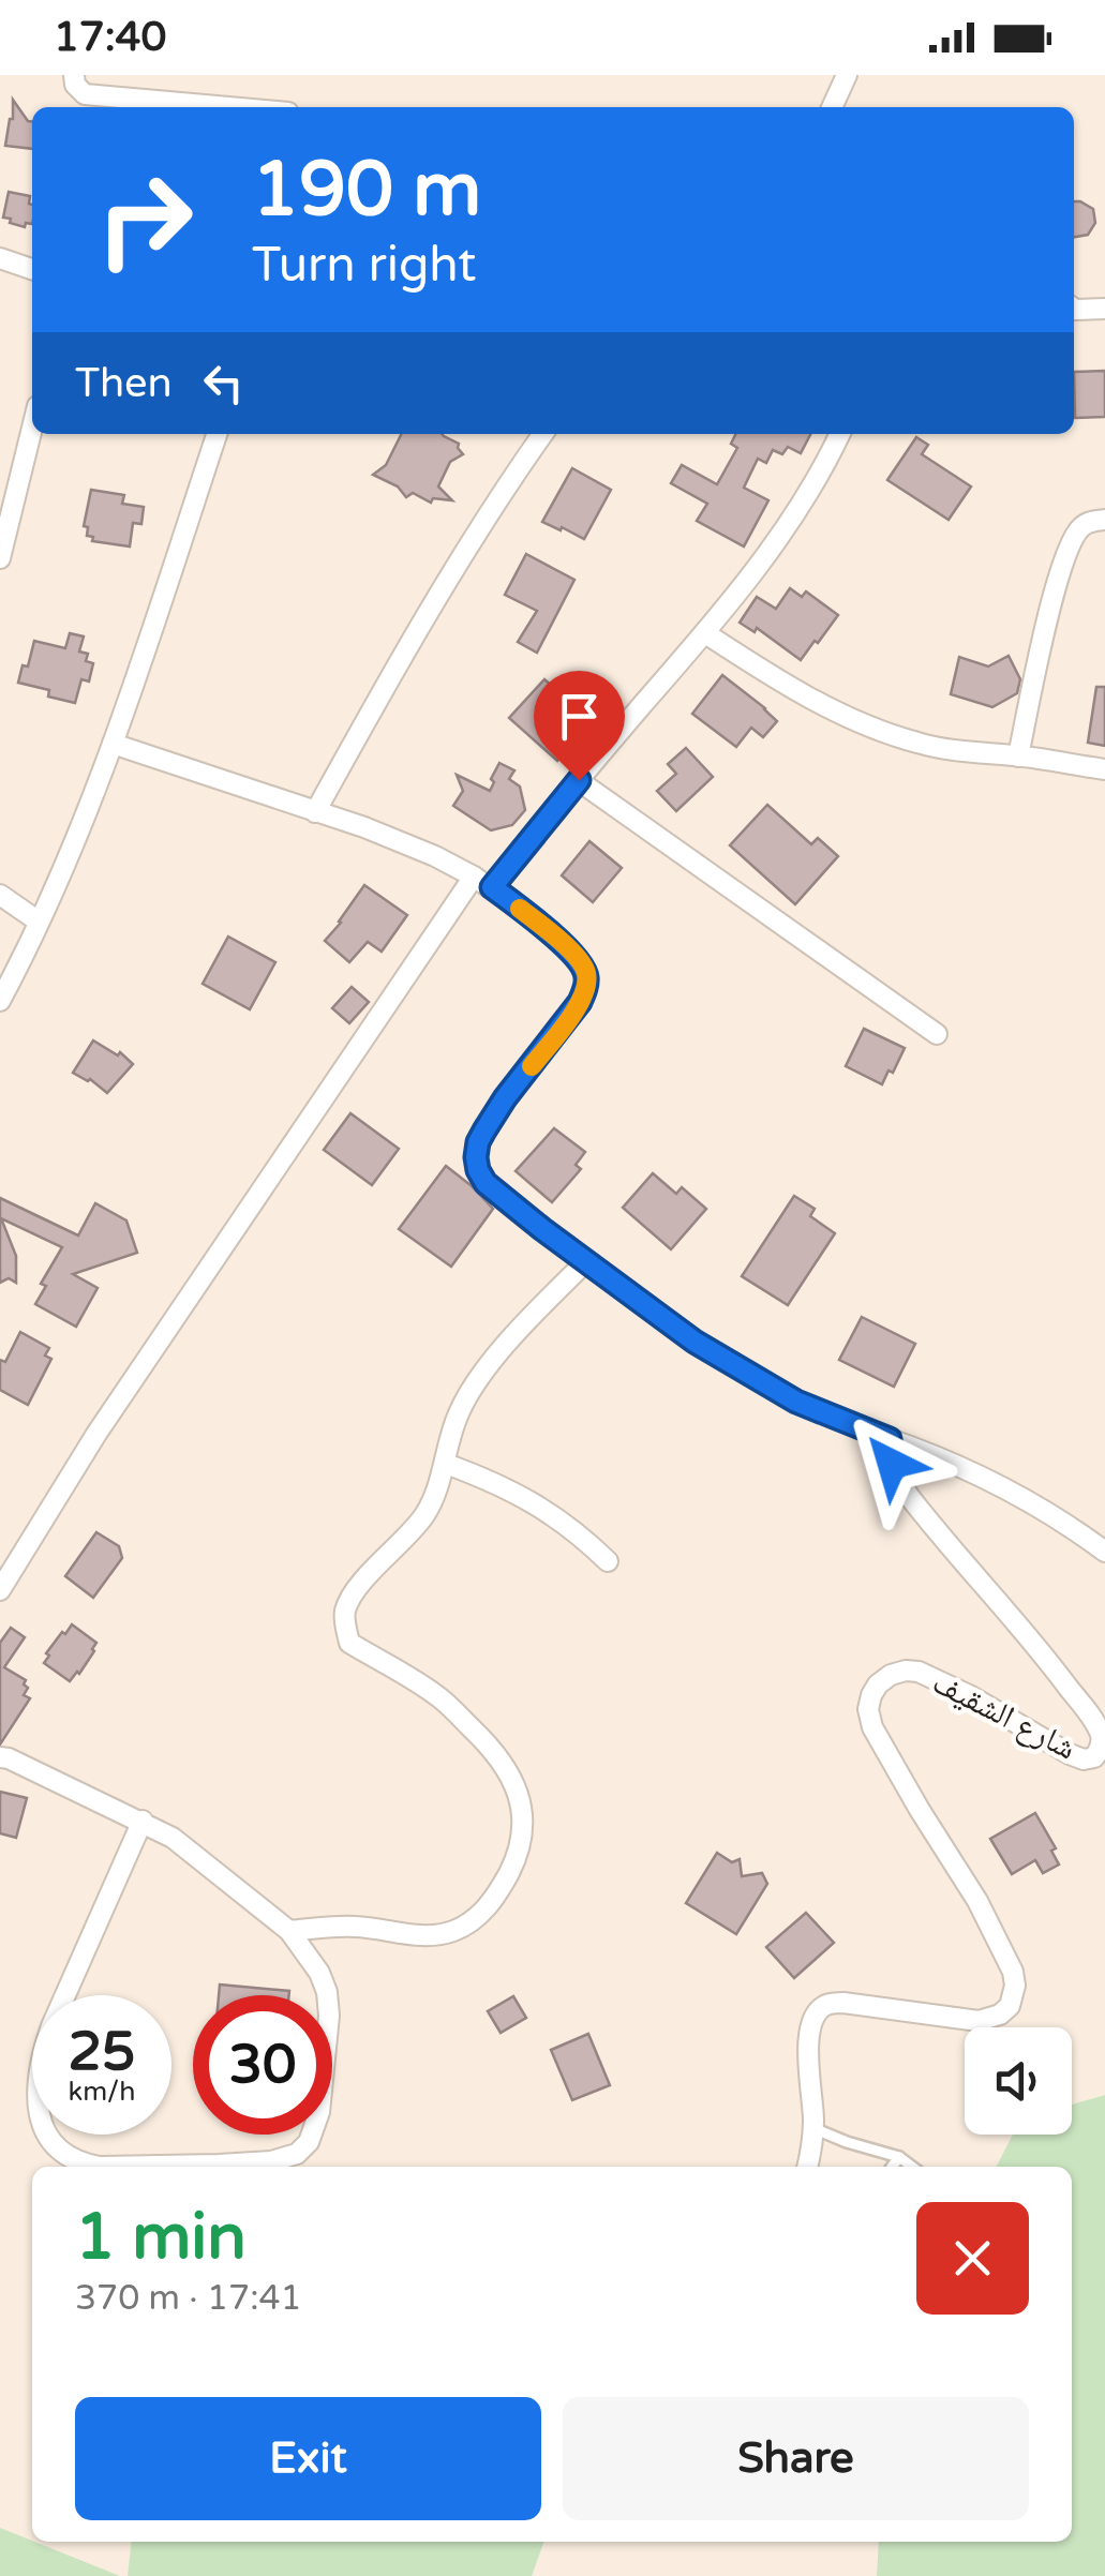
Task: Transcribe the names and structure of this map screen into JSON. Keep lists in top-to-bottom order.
{
  "streets": {
    "street": ["شارع الشقيف"]
  },
  "page": {
    "status": "17:40",
    "turn": ["190 m", "Turn right"],
    "then": "Then",
    "speed": "25 km/h",
    "limit": "30",
    "heading": ["1 min", "370 m · 17:41"],
    "buttons": ["Exit", "Share"]
  }
}
